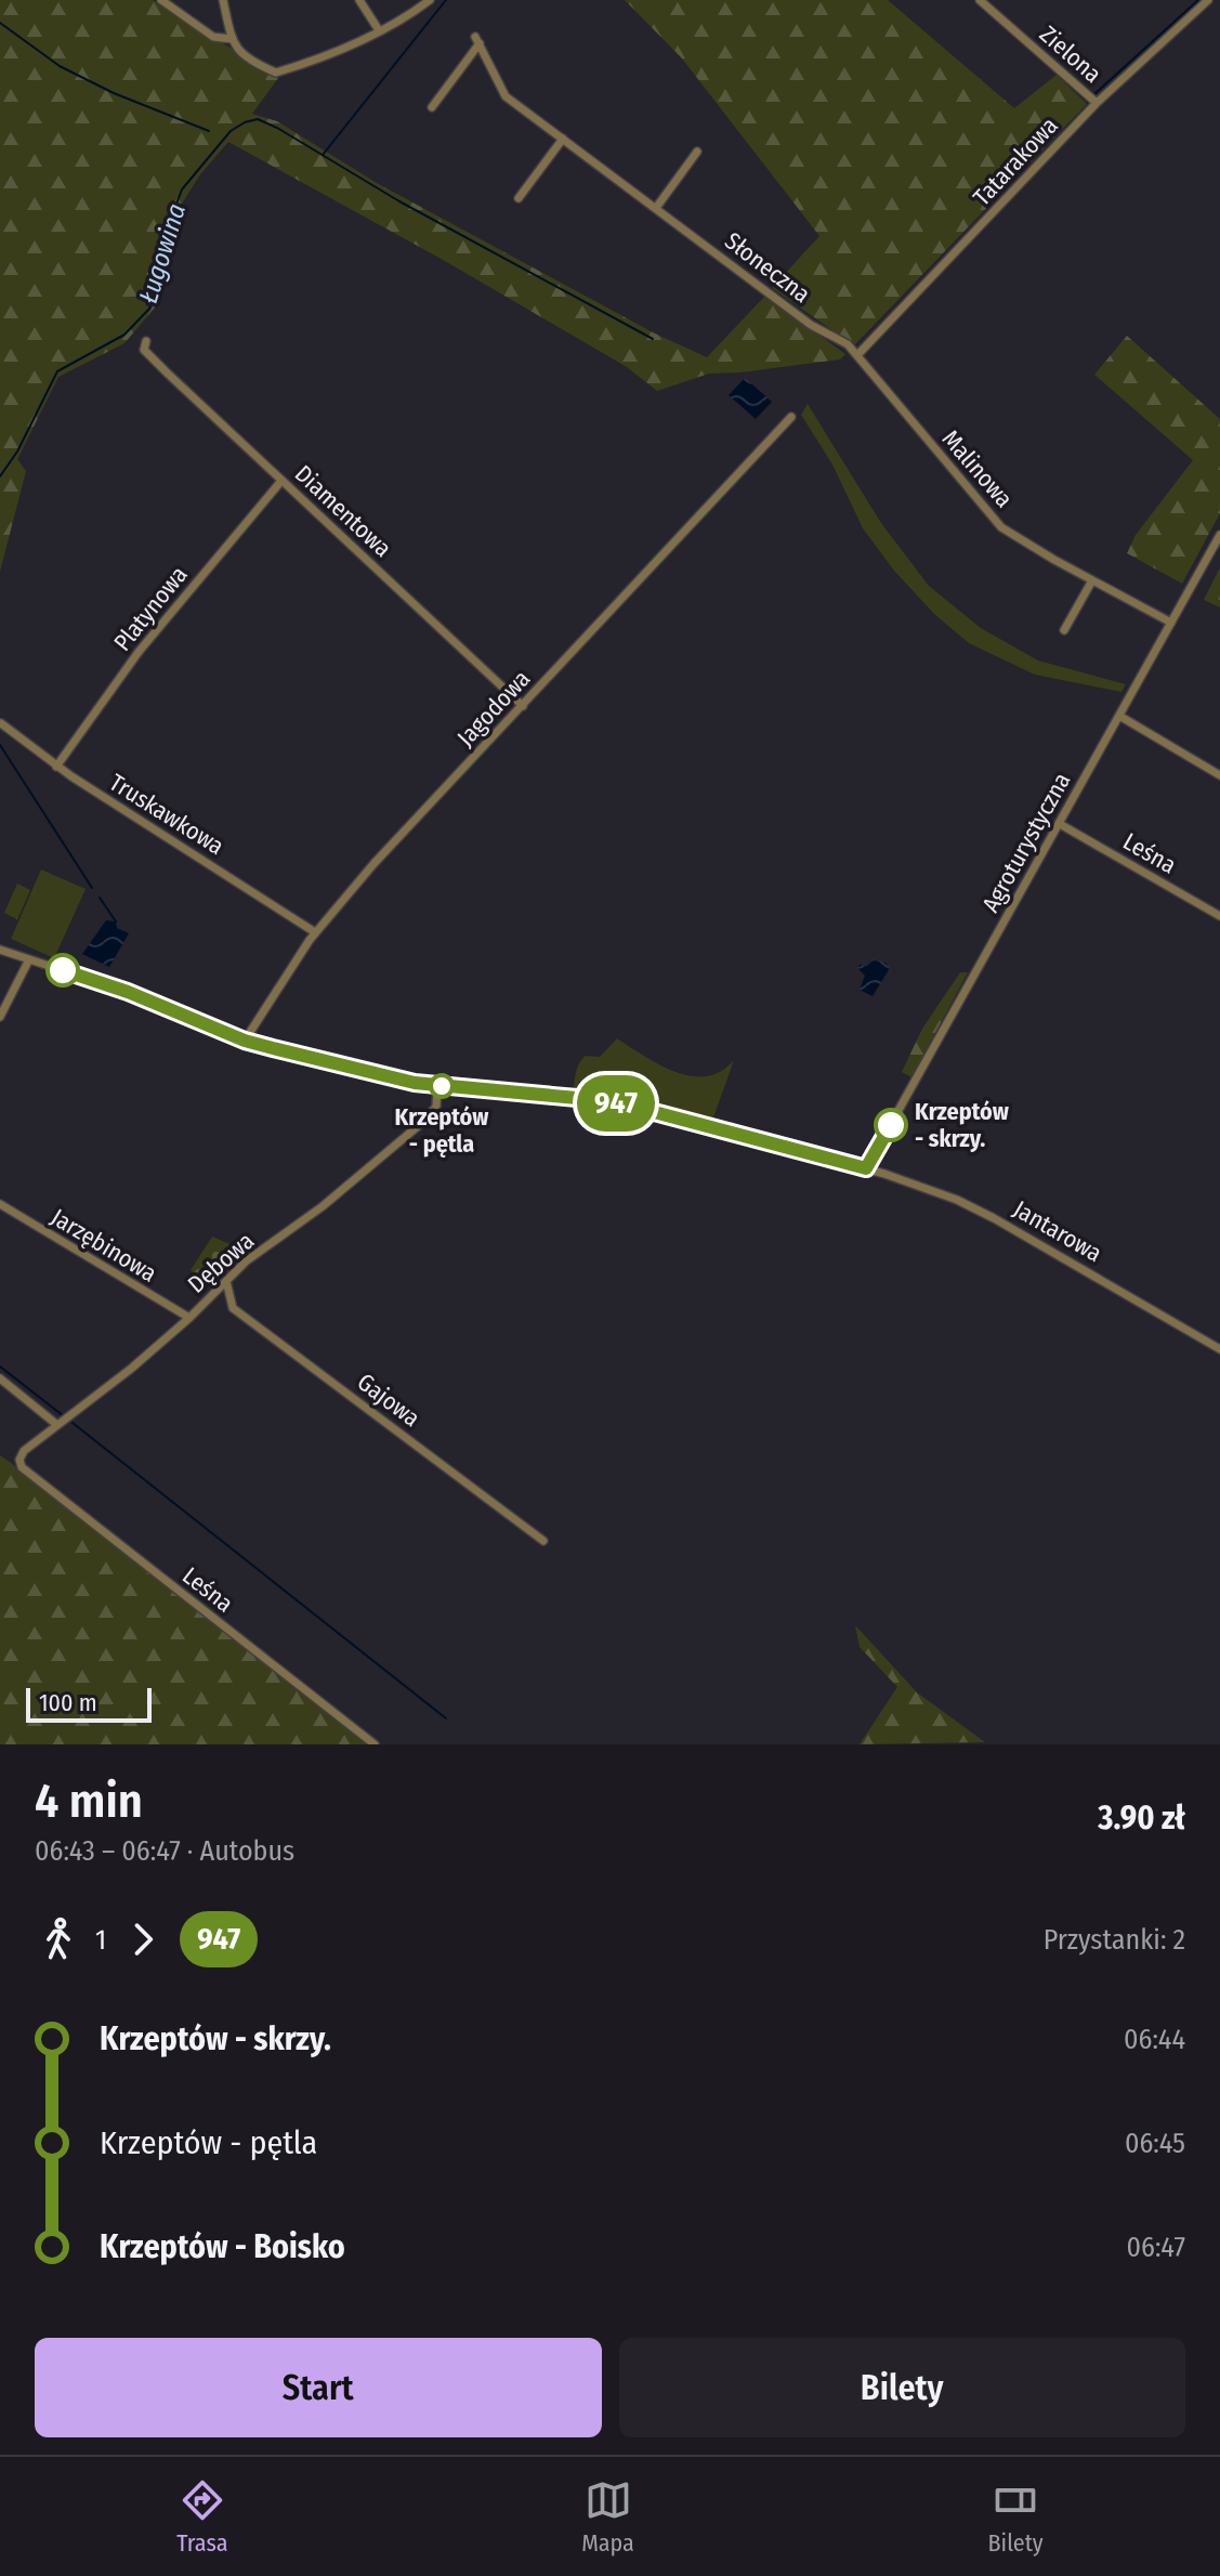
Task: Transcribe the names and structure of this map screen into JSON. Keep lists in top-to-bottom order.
{
  "streets": {
    "street": [
      "Zielona",
      "Tatarakowa",
      "Słoneczna",
      "Malinowa",
      "Diamentowa",
      "Platynowa",
      "Jagodowa",
      "Truskawkowa",
      "Agroturystyczna",
      "Leśna",
      "Jantarowa",
      "Jarzębinowa",
      "Dębowa",
      "Gajowa"
    ]
  },
  "crossings": [
    ["Zielona", "Tatarakowa"],
    ["Tatarakowa", "Słoneczna"],
    ["Tatarakowa", "Malinowa"],
    ["Słoneczna", "Malinowa"],
    ["Malinowa", "Agroturystyczna"],
    ["Diamentowa", "Platynowa"],
    ["Diamentowa", "Jagodowa"],
    ["Platynowa", "Truskawkowa"],
    ["Jagodowa", "Truskawkowa"],
    ["Jagodowa", "Jantarowa"],
    ["Agroturystyczna", "Leśna"],
    ["Agroturystyczna", "Jantarowa"],
    ["Leśna", "Dębowa"],
    ["Jantarowa", "Dębowa"],
    ["Jarzębinowa", "Dębowa"],
    ["Dębowa", "Gajowa"]
  ],
  "water": ["Ługowina"],
  "places": ["Krzeptów - pętla", "Krzeptów - skrzy."],
  "lines": ["bus line 947"],
  "scale_bar": "100 m",
  "page": {
    "on_map": "947",
    "scale": "100 m",
    "heading": ["4 min", "06:43 – 06:47 · Autobus", "3.90 zł"],
    "legs": ["1", "947", "Przystanki: 2"],
    "list": [
      {
        "name": "Krzeptów - skrzy.",
        "value": "06:44"
      },
      {
        "name": "Krzeptów - pętla",
        "value": "06:45"
      },
      {
        "name": "Krzeptów - Boisko",
        "value": "06:47"
      }
    ],
    "buttons": ["Start", "Bilety"],
    "tabs": ["Trasa", "Mapa", "Bilety"]
  }
}
